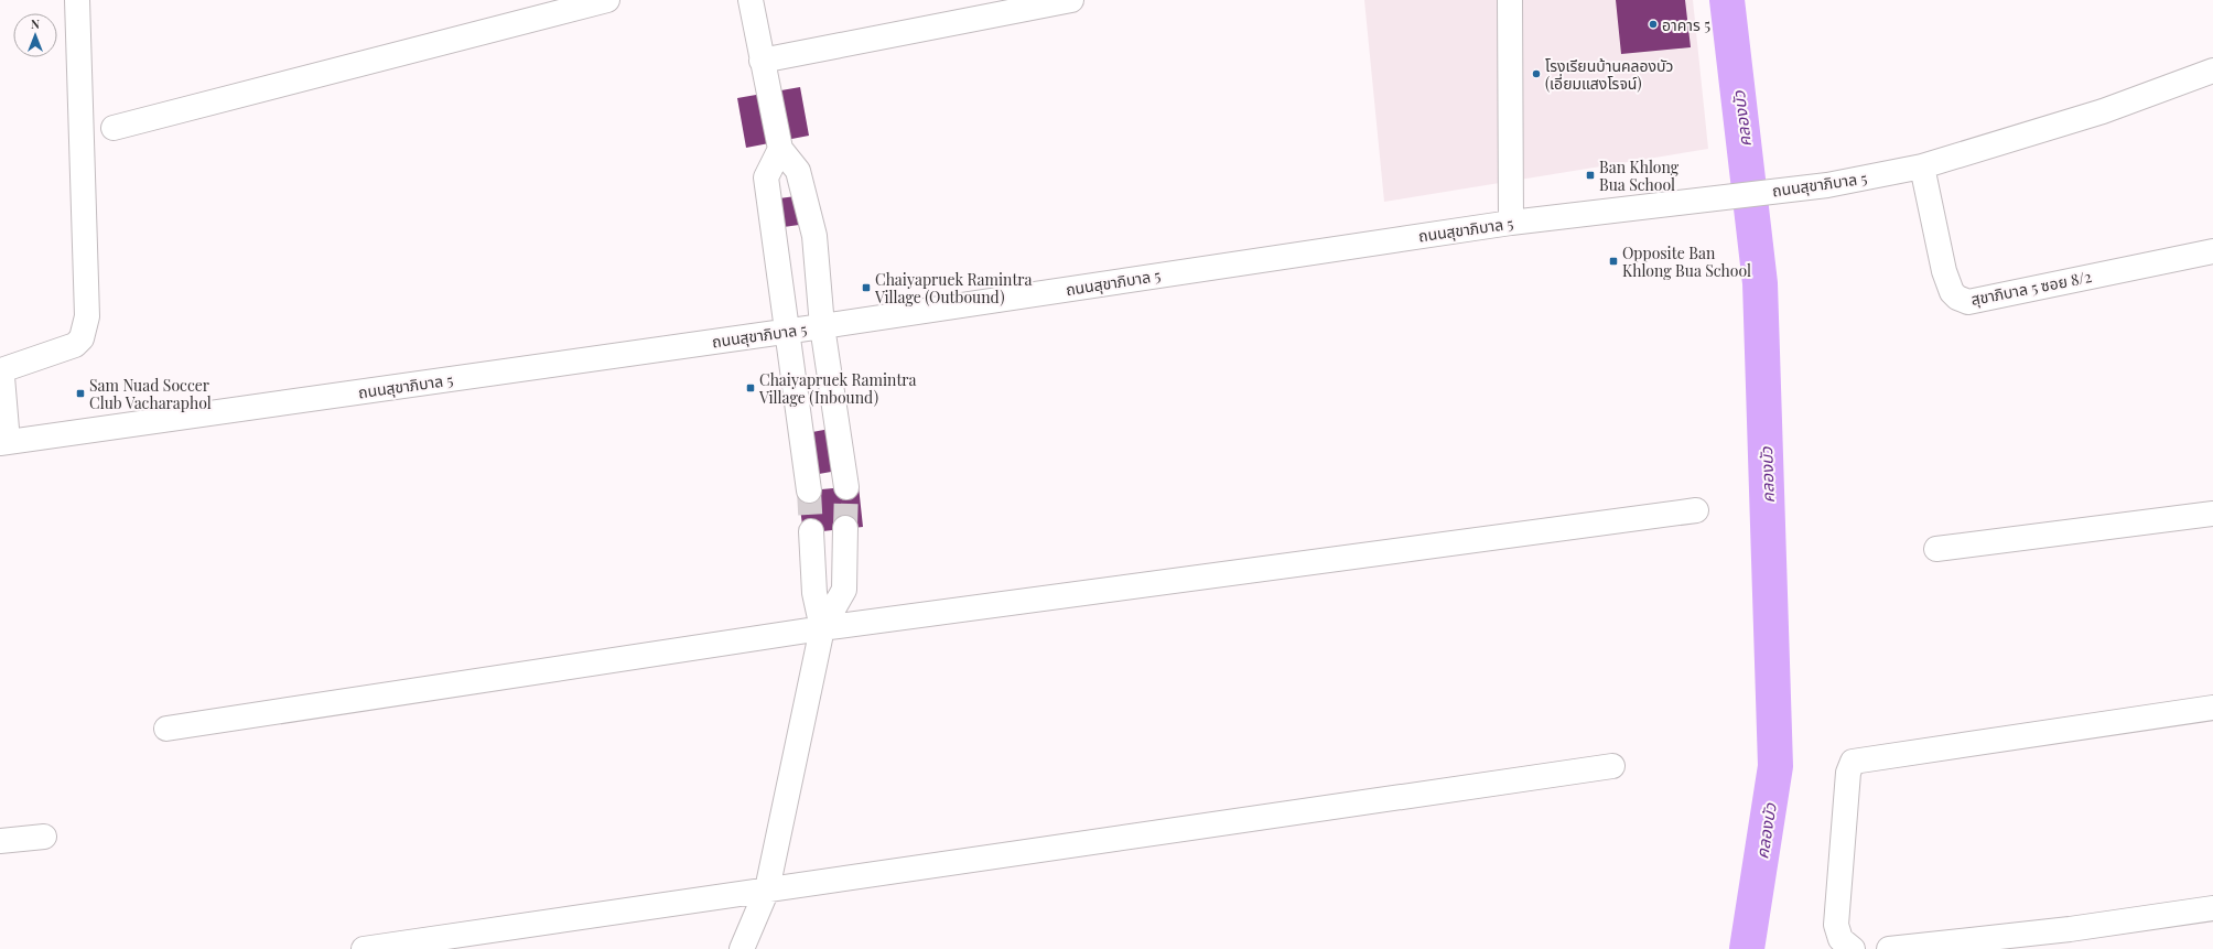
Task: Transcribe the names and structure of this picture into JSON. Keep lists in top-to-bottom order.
{
  "streets": {
    "street": ["ถนนสุขาภิบาล 5", "สุขาภิบาล 5 ซอย 8/2"]
  },
  "crossings": [
    ["ถนนสุขาภิบาล 5", "สุขาภิบาล 5 ซอย 8/2"]
  ],
  "water": ["คลองบัว"],
  "places": {
    "other": ["อาคาร 5", "โรงเรียนบ้านคลองบัว (เอี่ยมแสงโรจน์)"],
    "transit": [
      "Ban Khlong Bua School",
      "Opposite Ban Khlong Bua School",
      "Chaiyapruek Ramintra Village (Outbound)",
      "Chaiyapruek Ramintra Village (Inbound)",
      "Sam Nuad Soccer Club Vacharaphol"
    ]
  },
  "north": "top"
}
